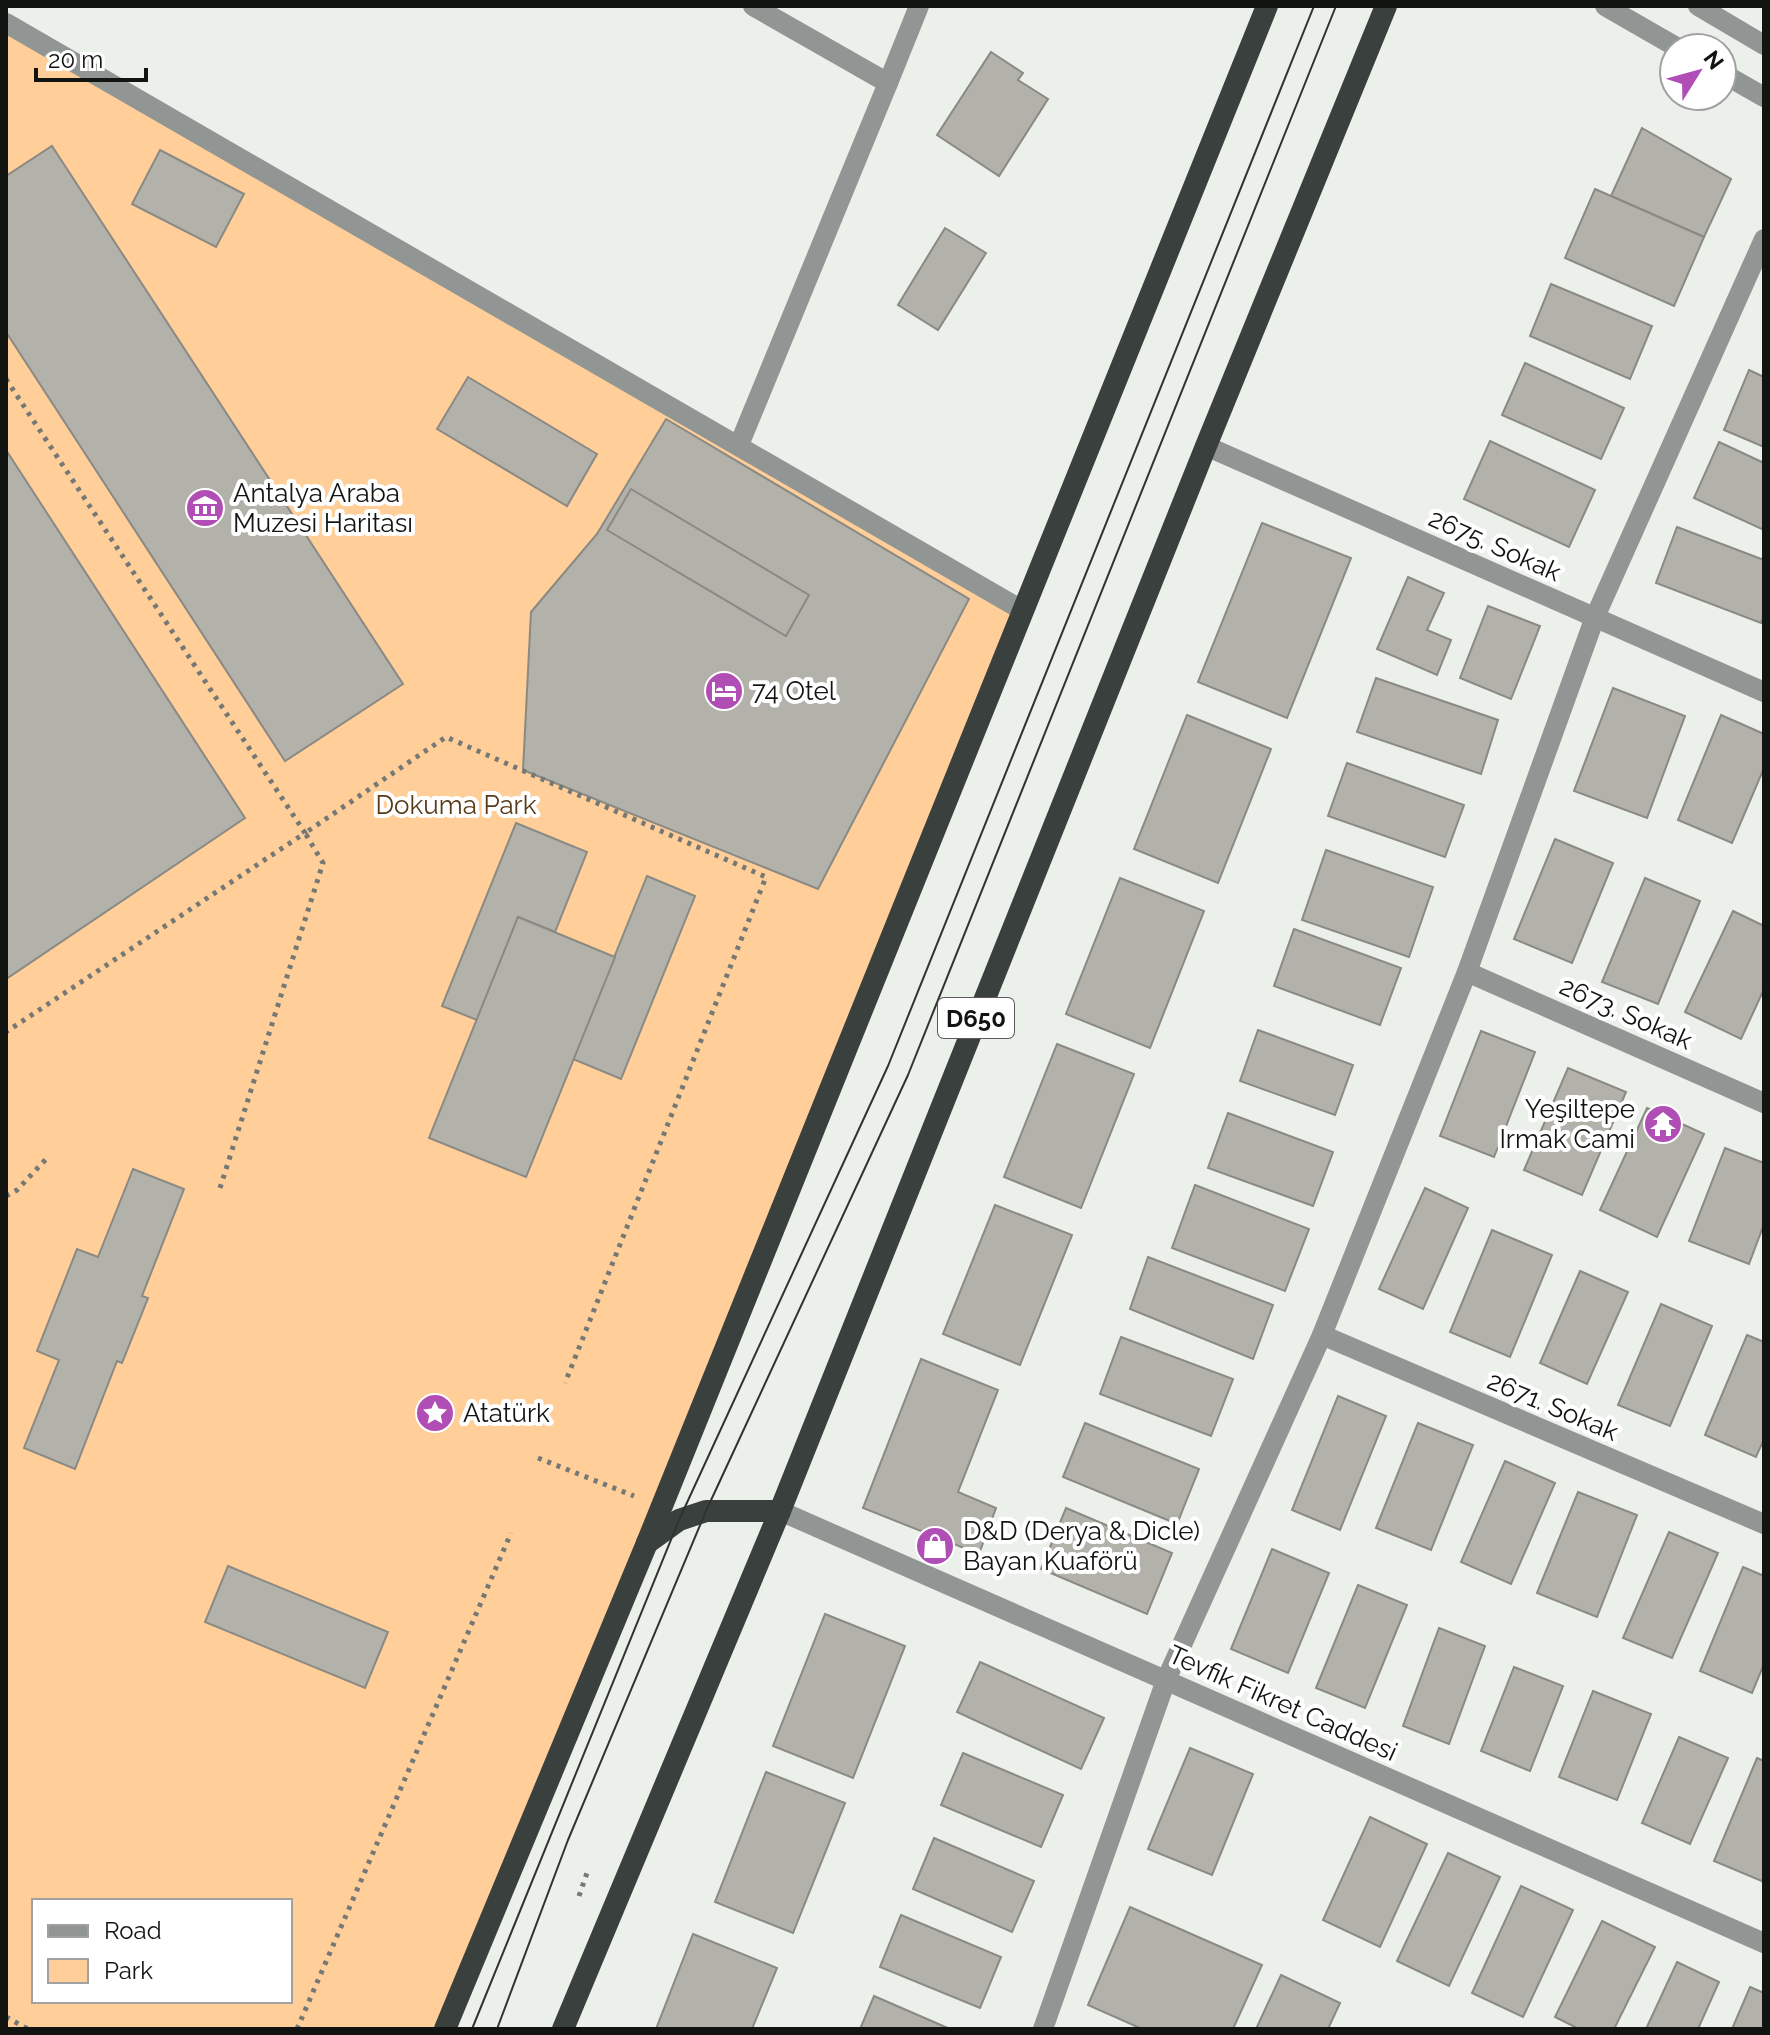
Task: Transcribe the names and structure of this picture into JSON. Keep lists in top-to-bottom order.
{
  "streets": {
    "highway": ["D650"],
    "street": [
      "2675. Sokak",
      "2673. Sokak",
      "2671. Sokak",
      "Tevfik Fikret Caddesi"
    ]
  },
  "crossings": [
    ["2675. Sokak", "D650"],
    ["D650", "Tevfik Fikret Caddesi"]
  ],
  "parks": ["Dokuma Park"],
  "places": {
    "museum": ["Antalya Araba Muzesi Haritası"],
    "hotel": ["74 Otel"],
    "temple": ["Yeşiltepe Irmak Cami"],
    "place": ["Atatürk"],
    "shop": ["D&D (Derya & Dicle) Bayan Kuaförü"]
  },
  "legend": ["Road", "Park"],
  "scale_bar": "20 m",
  "north": "top right"
}
